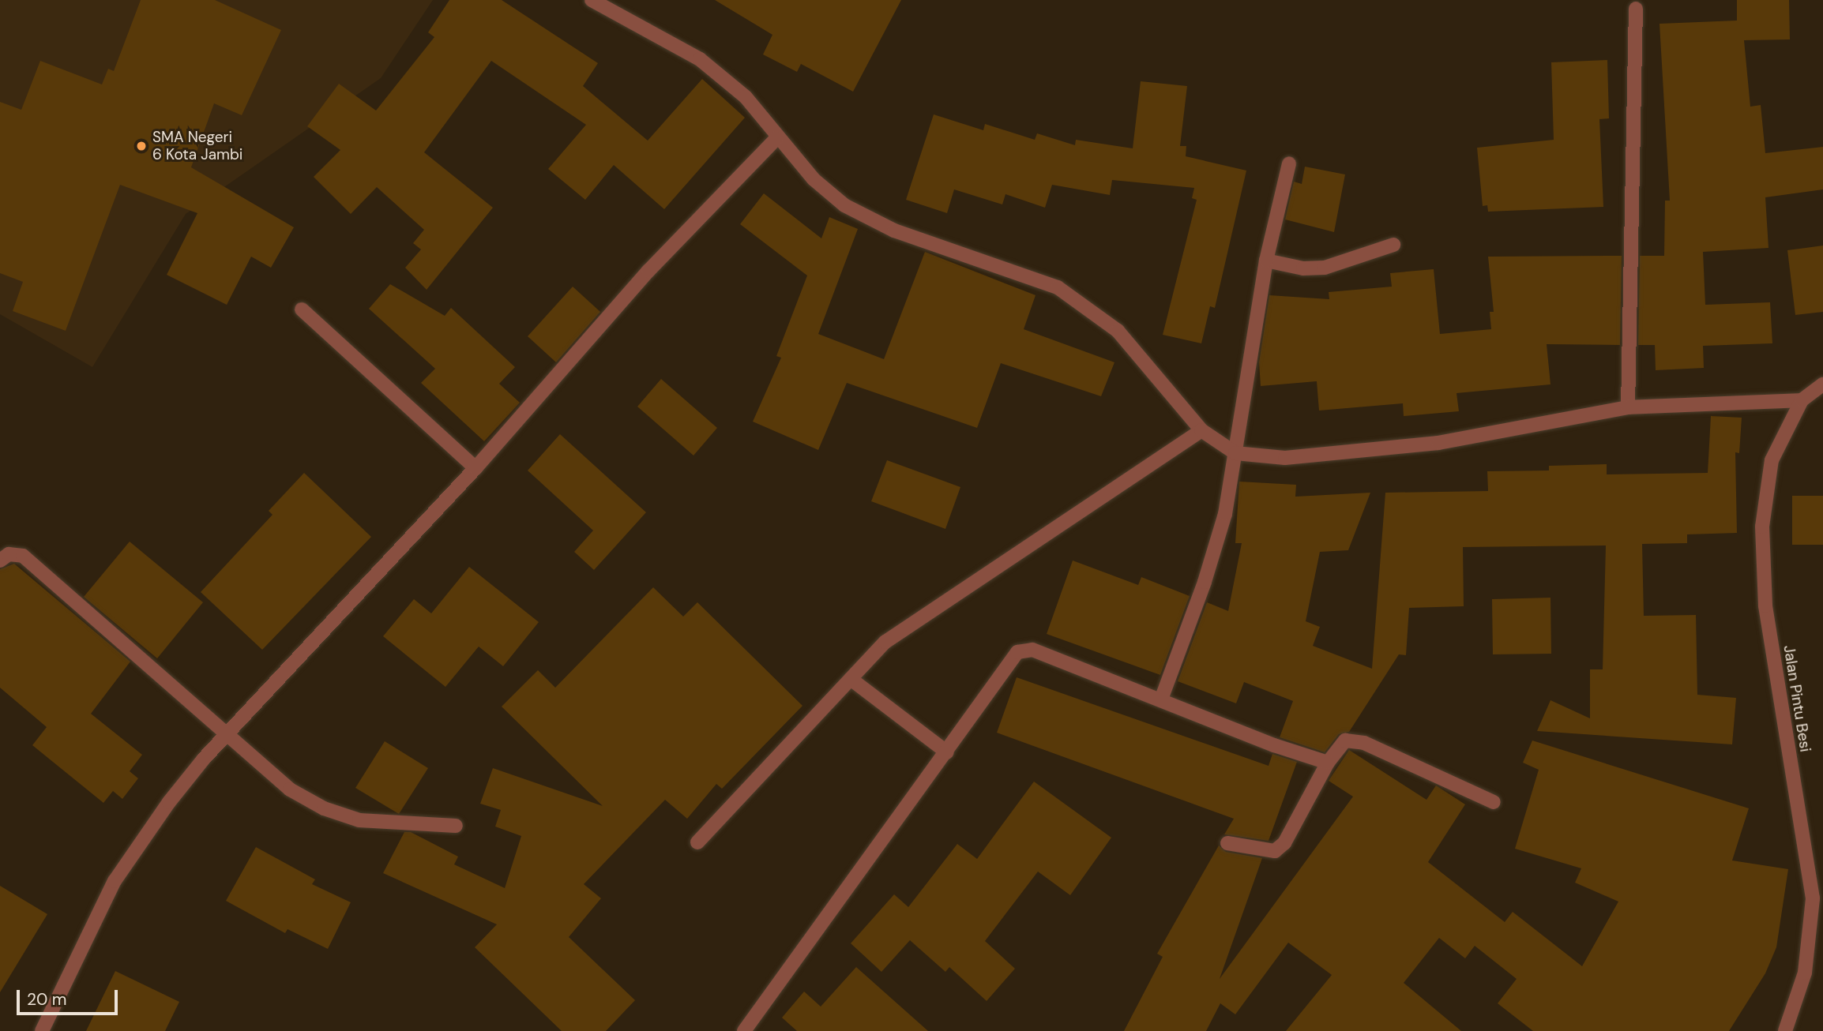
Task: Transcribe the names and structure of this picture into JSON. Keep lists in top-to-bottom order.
{
  "streets": {
    "street": ["Jalan Pintu Besi"]
  },
  "places": ["SMA Negeri 6 Kota Jambi"],
  "scale_bar": "20 m"
}
